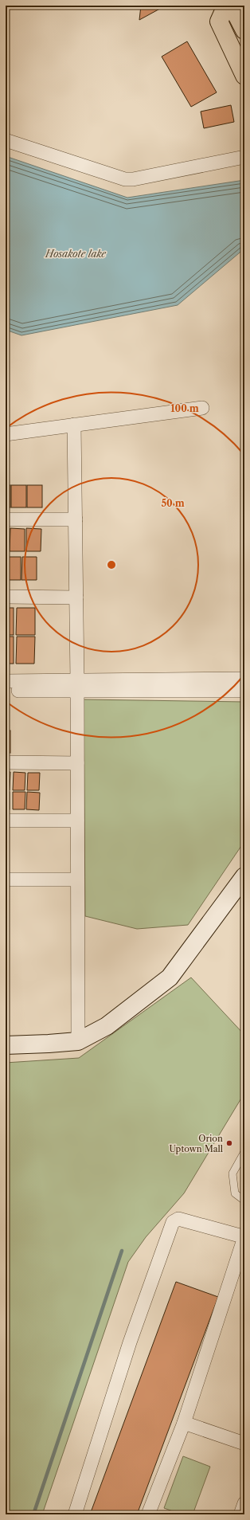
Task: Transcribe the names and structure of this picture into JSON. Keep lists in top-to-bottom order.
{
  "water": ["Hosakote lake"],
  "places": ["Orion Uptown Mall"],
  "rings": ["100 m", "50 m"]
}
